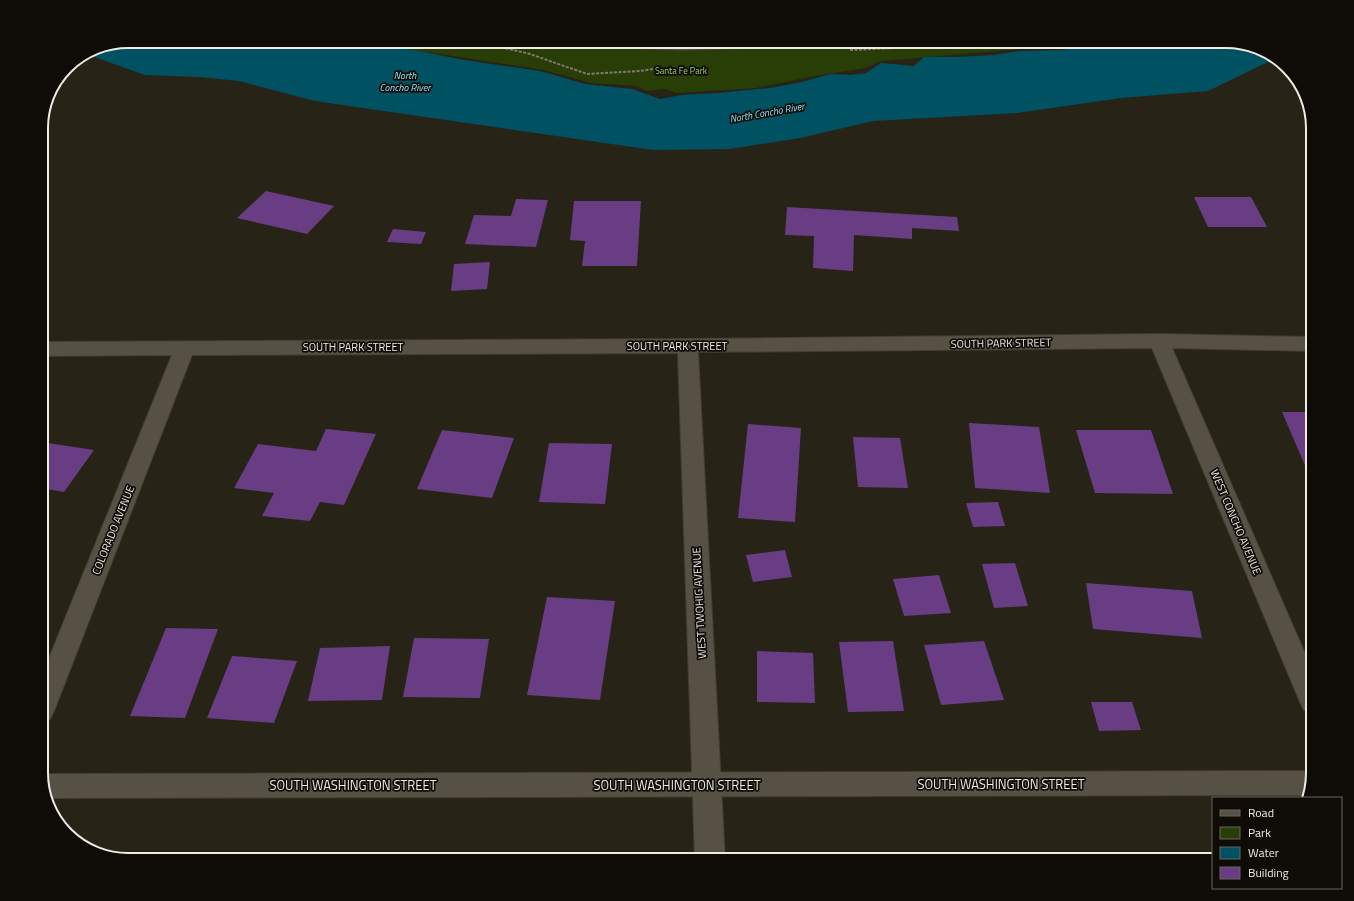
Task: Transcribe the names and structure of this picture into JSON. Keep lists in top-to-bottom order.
{
  "streets": {
    "street": [
      "SOUTH PARK STREET",
      "WEST CONCHO AVENUE",
      "COLORADO AVENUE",
      "WEST TWOHIG AVENUE",
      "SOUTH WASHINGTON STREET"
    ]
  },
  "crossings": [
    ["SOUTH PARK STREET", "WEST CONCHO AVENUE"],
    ["SOUTH PARK STREET", "COLORADO AVENUE"],
    ["SOUTH PARK STREET", "WEST TWOHIG AVENUE"],
    ["WEST TWOHIG AVENUE", "SOUTH WASHINGTON STREET"]
  ],
  "water": ["North Concho River"],
  "parks": ["Santa Fe Park"],
  "legend": [
    "Road",
    "Park",
    "Water",
    "Building"
  ]
}
